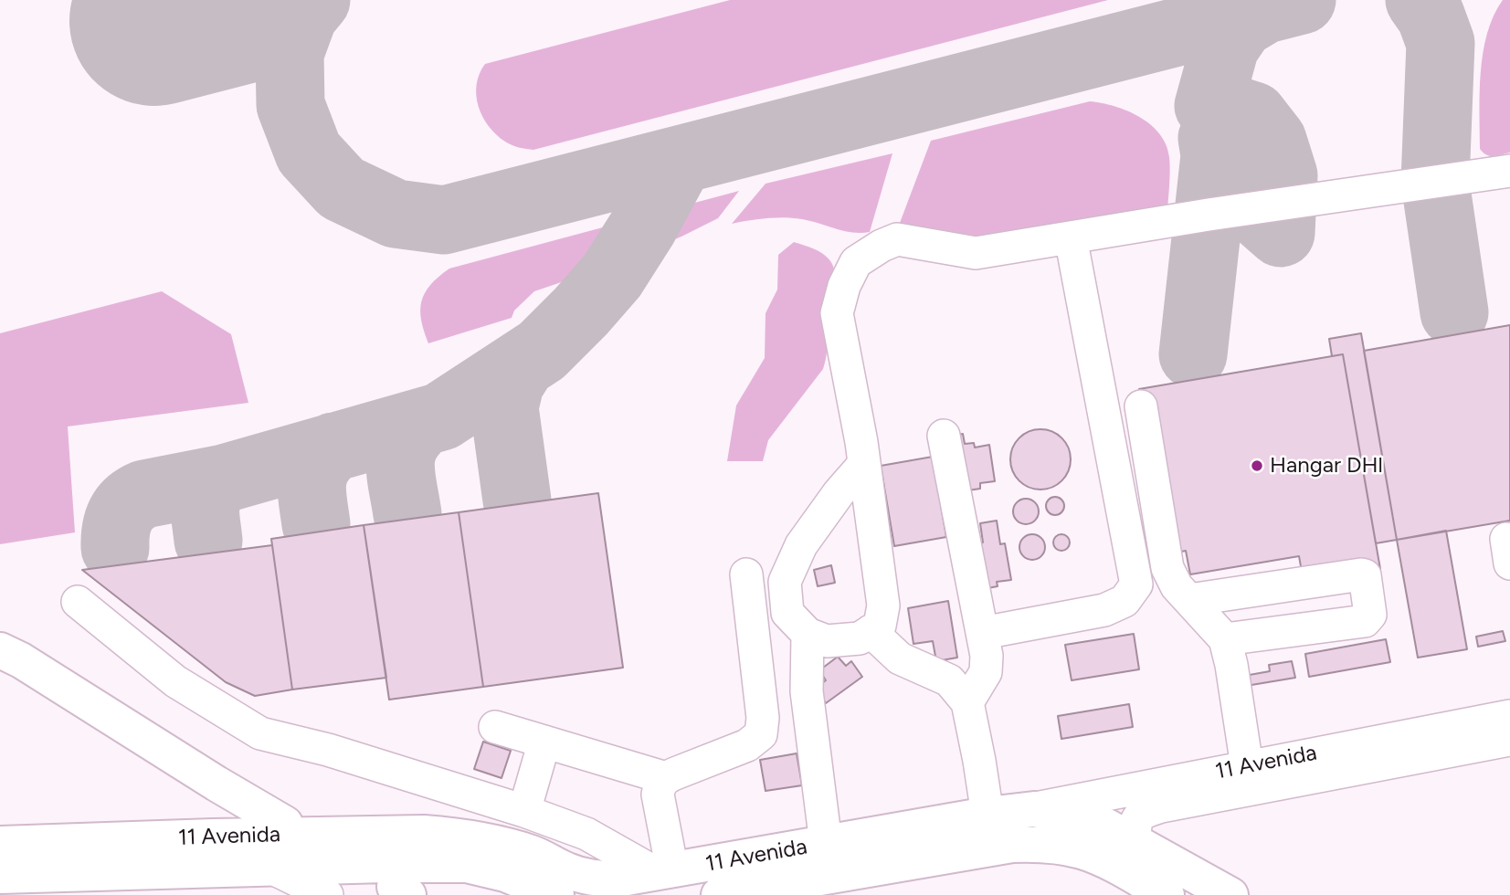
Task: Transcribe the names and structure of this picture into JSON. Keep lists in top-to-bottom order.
{
  "streets": {
    "main road": ["11 Avenida"]
  },
  "places": ["Hangar DHl"]
}
